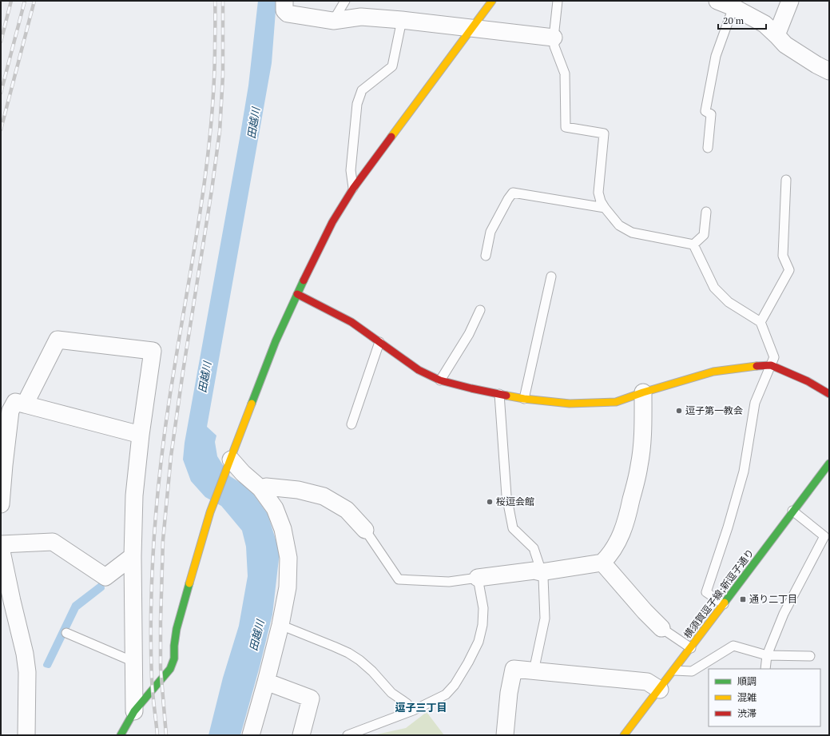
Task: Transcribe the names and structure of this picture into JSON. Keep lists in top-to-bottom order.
{
  "streets": {
    "street": ["横須賀逗子線;新逗子通り"]
  },
  "districts": ["逗子三丁目"],
  "water": ["田越川"],
  "places": {
    "other": ["逗子第一教会", "桜逗会館"],
    "transit": ["通り二丁目"]
  },
  "legend": ["順調", "混雑", "渋滞"],
  "scale_bar": "20 m"
}
